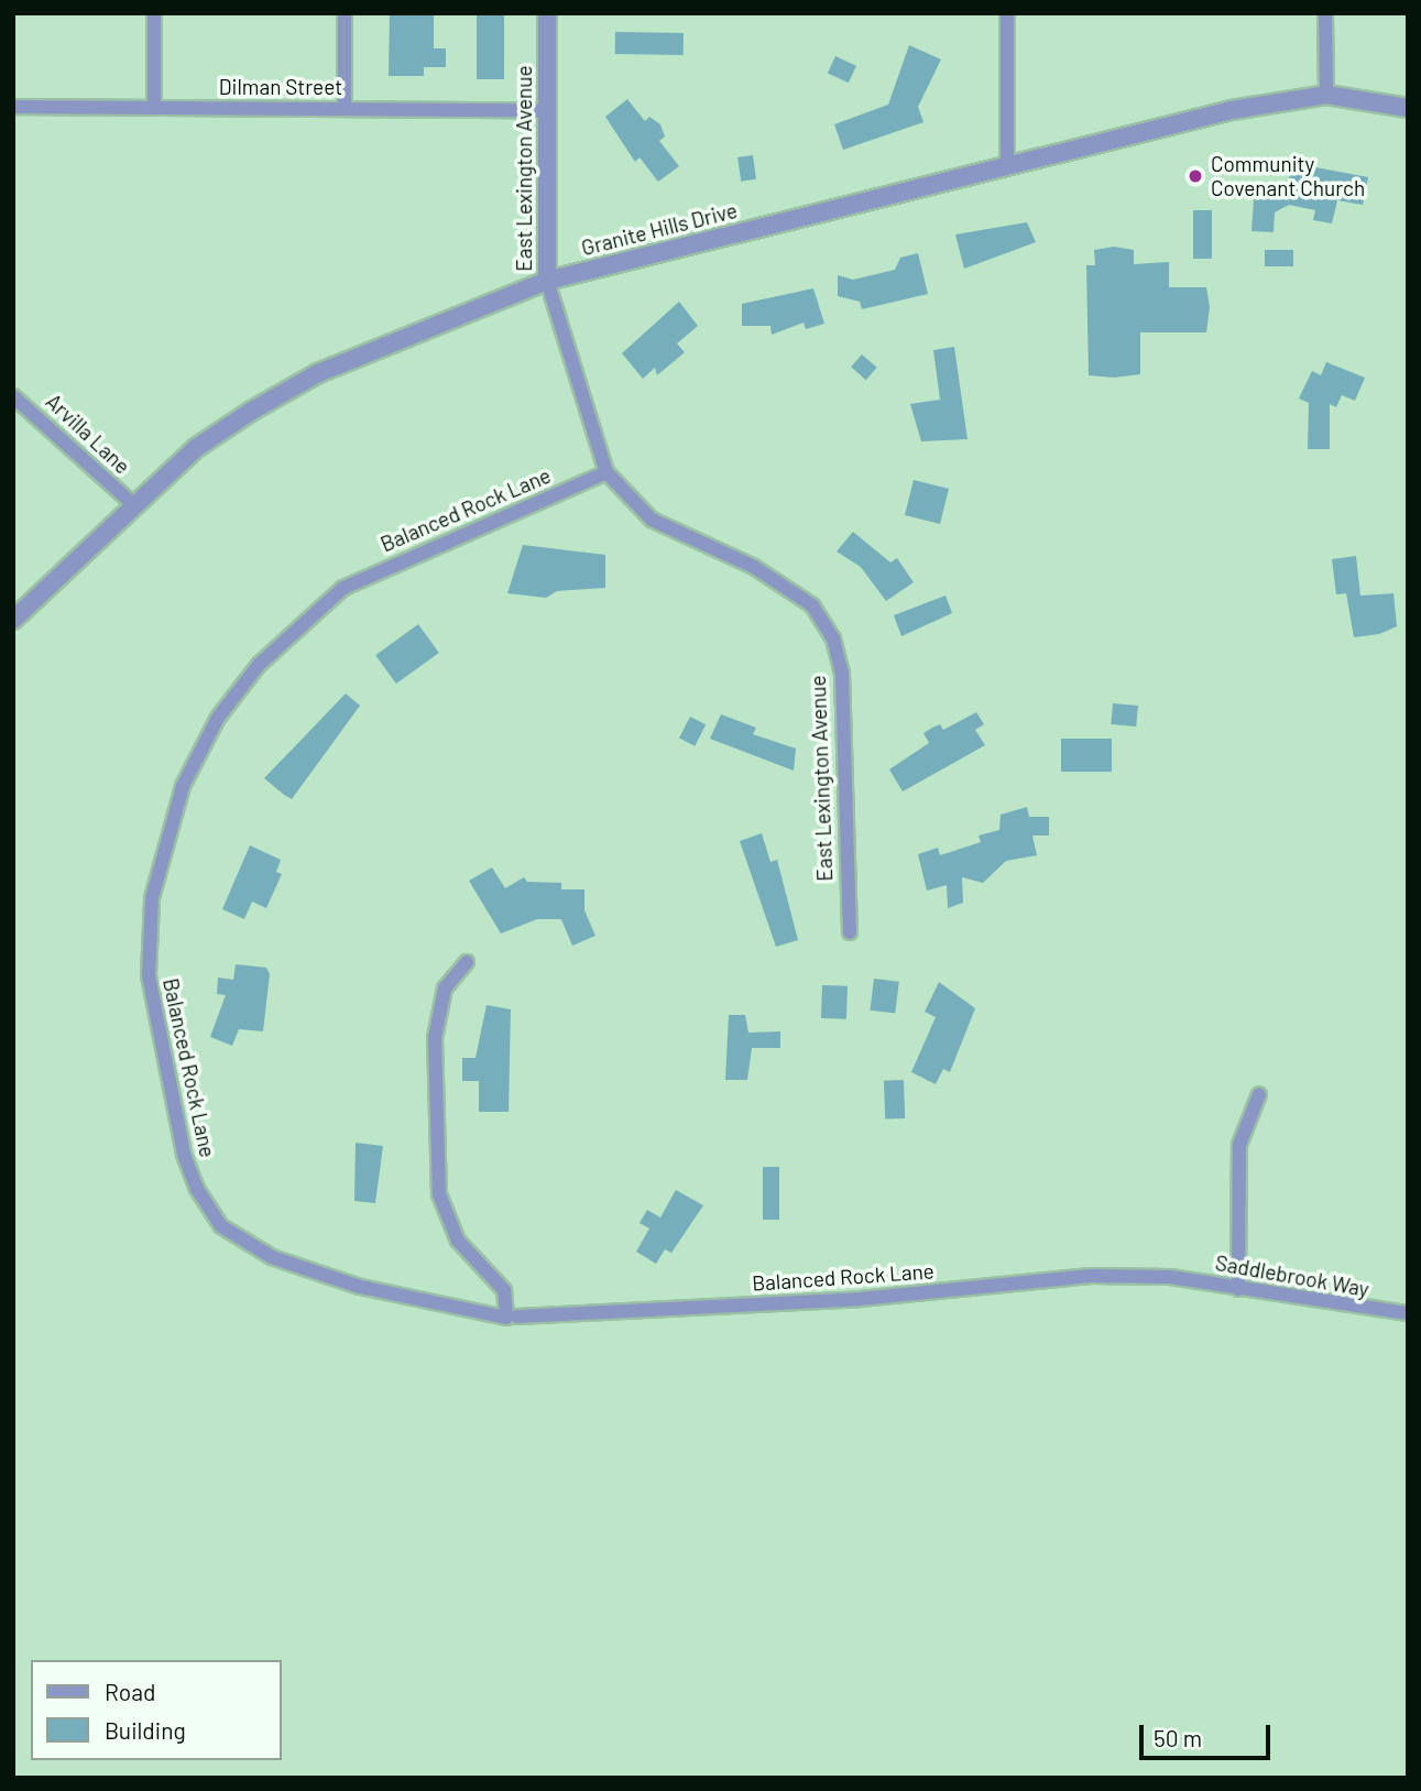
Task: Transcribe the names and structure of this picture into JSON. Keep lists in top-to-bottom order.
{
  "streets": {
    "street": [
      "Dilman Street",
      "East Lexington Avenue",
      "Granite Hills Drive",
      "Arvilla Lane",
      "Balanced Rock Lane",
      "Saddlebrook Way"
    ]
  },
  "crossings": [
    ["Dilman Street", "East Lexington Avenue"],
    ["East Lexington Avenue", "Granite Hills Drive"],
    ["East Lexington Avenue", "Balanced Rock Lane"],
    ["Granite Hills Drive", "Arvilla Lane"],
    ["Balanced Rock Lane", "Saddlebrook Way"]
  ],
  "places": ["Community Covenant Church"],
  "legend": ["Road", "Building"],
  "scale_bar": "50 m"
}
